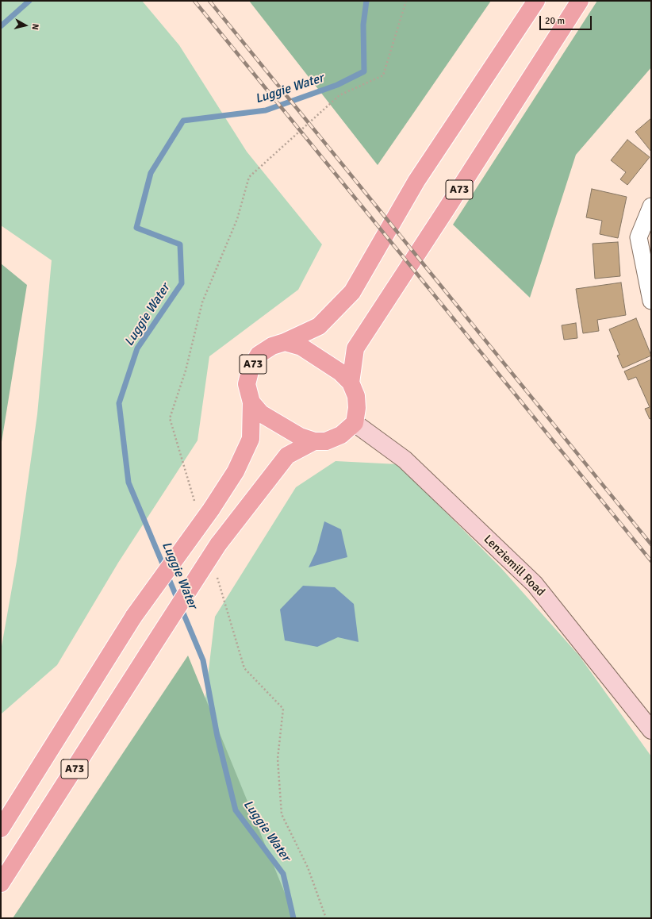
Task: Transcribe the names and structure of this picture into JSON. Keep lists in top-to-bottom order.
{
  "streets": {
    "main road": ["A73", "Lenziemill Road"]
  },
  "crossings": [
    ["A73", "Lenziemill Road"]
  ],
  "water": ["Luggie Water"],
  "scale_bar": "20 m",
  "north": "right"
}
